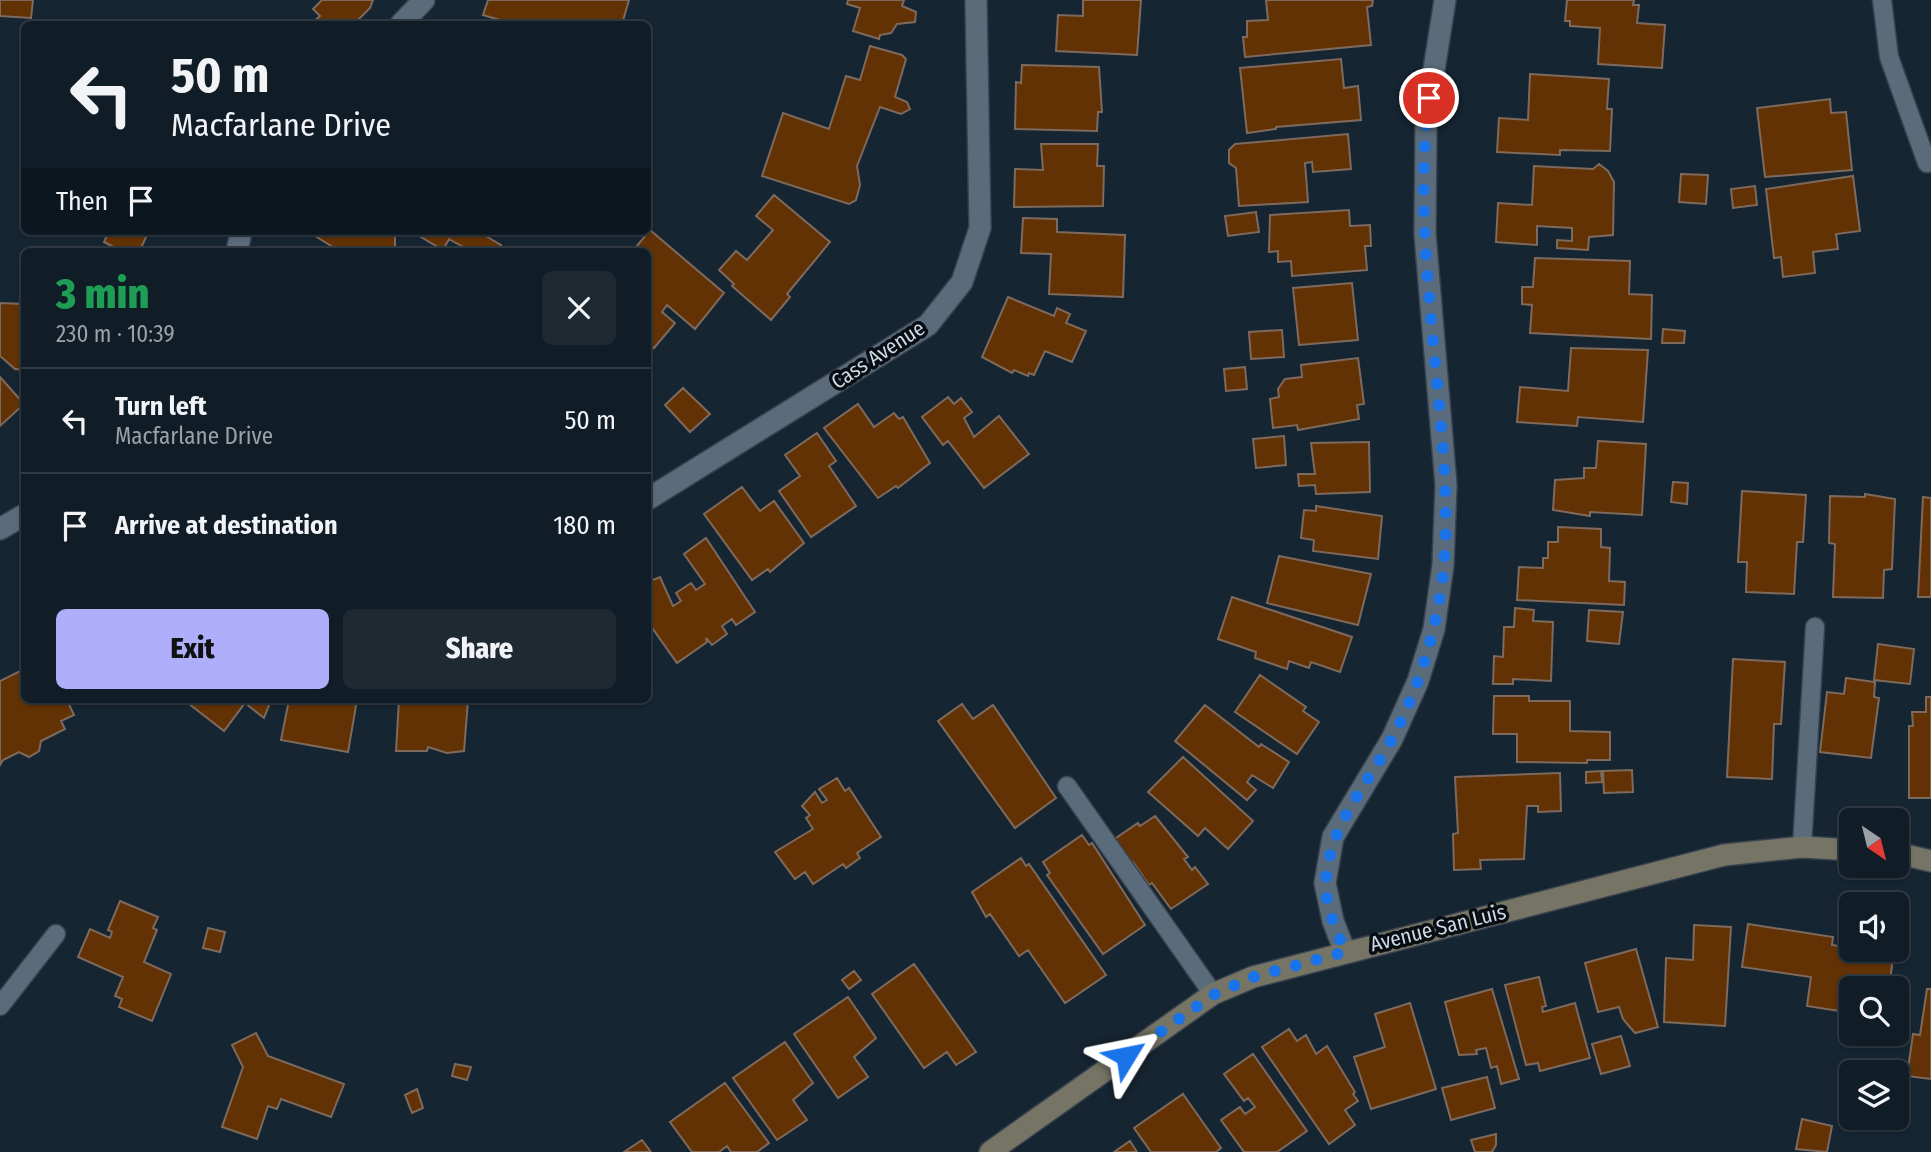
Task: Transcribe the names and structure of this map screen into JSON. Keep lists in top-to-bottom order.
{
  "streets": {
    "street": ["Cass Avenue", "Avenue San Luis"]
  },
  "north": "bottom right",
  "page": {
    "turn": ["50 m", "Macfarlane Drive"],
    "then": "Then",
    "heading": ["3 min", "230 m · 10:39"],
    "list": [
      {
        "name": "Turn left",
        "note": "Macfarlane Drive",
        "value": "50 m"
      },
      {
        "name": "Arrive at destination",
        "value": "180 m"
      }
    ],
    "buttons": ["Exit", "Share"]
  }
}
